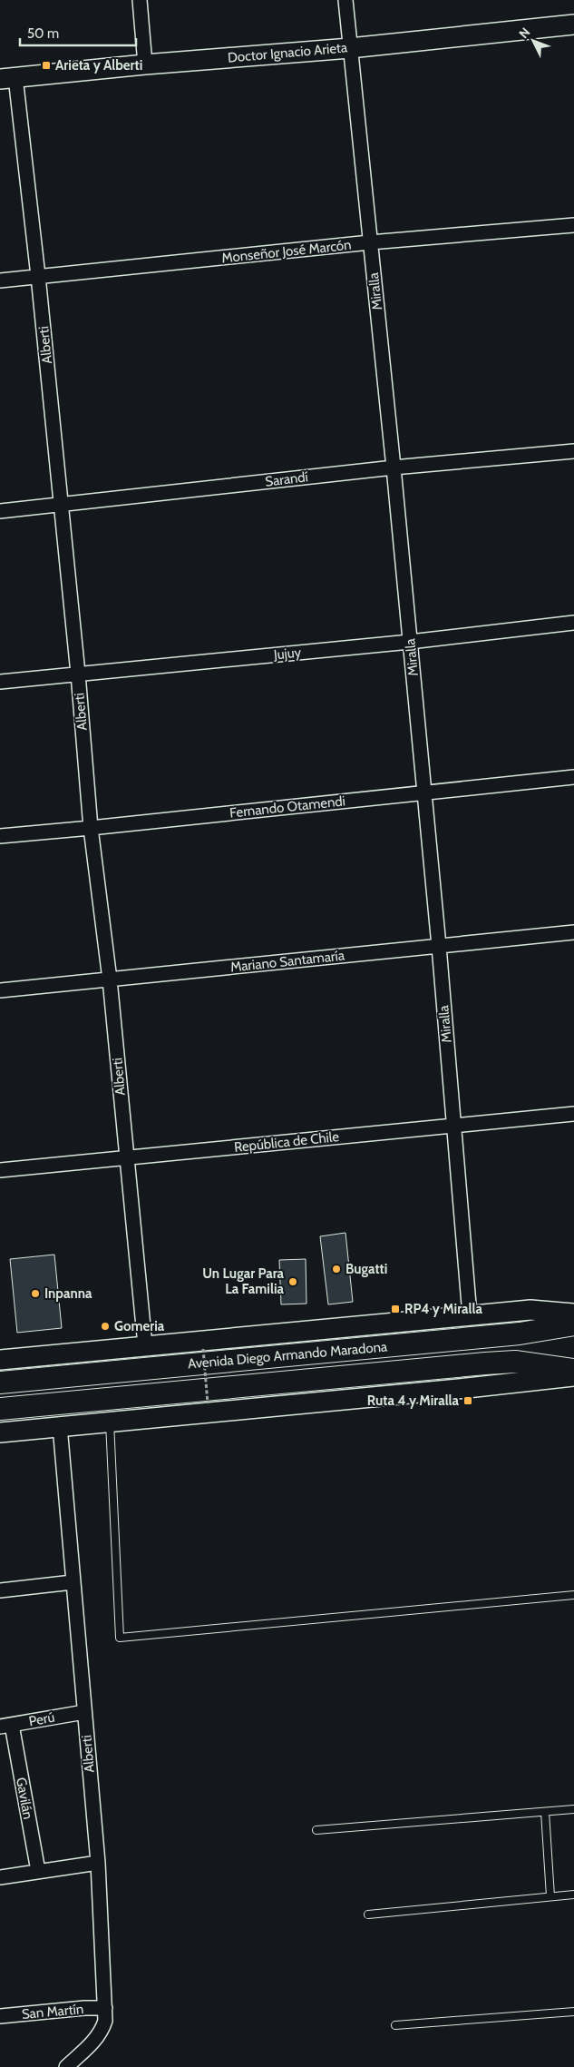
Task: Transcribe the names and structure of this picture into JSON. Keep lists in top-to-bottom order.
{
  "streets": {
    "main road": ["Avenida Diego Armando Maradona"],
    "street": [
      "Doctor Ignacio Arieta",
      "Monseñor José Marcón",
      "Miralla",
      "Alberti",
      "Sarandí",
      "Jujuy",
      "Fernando Otamendi",
      "Mariano Santamaría",
      "República de Chile",
      "Perú",
      "Gavilán",
      "San Martín"
    ]
  },
  "crossings": [
    ["Doctor Ignacio Arieta", "Miralla"],
    ["Doctor Ignacio Arieta", "Alberti"],
    ["Monseñor José Marcón", "Miralla"],
    ["Monseñor José Marcón", "Alberti"],
    ["Miralla", "Sarandí"],
    ["Miralla", "Jujuy"],
    ["Miralla", "Fernando Otamendi"],
    ["Miralla", "Mariano Santamaría"],
    ["Miralla", "República de Chile"],
    ["Miralla", "Avenida Diego Armando Maradona"],
    ["Alberti", "Sarandí"],
    ["Alberti", "Jujuy"],
    ["Alberti", "Fernando Otamendi"],
    ["Alberti", "Mariano Santamaría"],
    ["Alberti", "República de Chile"],
    ["Alberti", "Avenida Diego Armando Maradona"],
    ["Alberti", "Perú"],
    ["Alberti", "San Martín"],
    ["Perú", "Gavilán"]
  ],
  "places": {
    "transit": ["Arieta y Alberti", "RP4 y Miralla", "Ruta 4 y Miralla"],
    "other": [
      "Bugatti",
      "Un Lugar Para La Familia",
      "Inpanna",
      "Gomeria"
    ]
  },
  "scale_bar": "50 m",
  "north": "top left"
}
